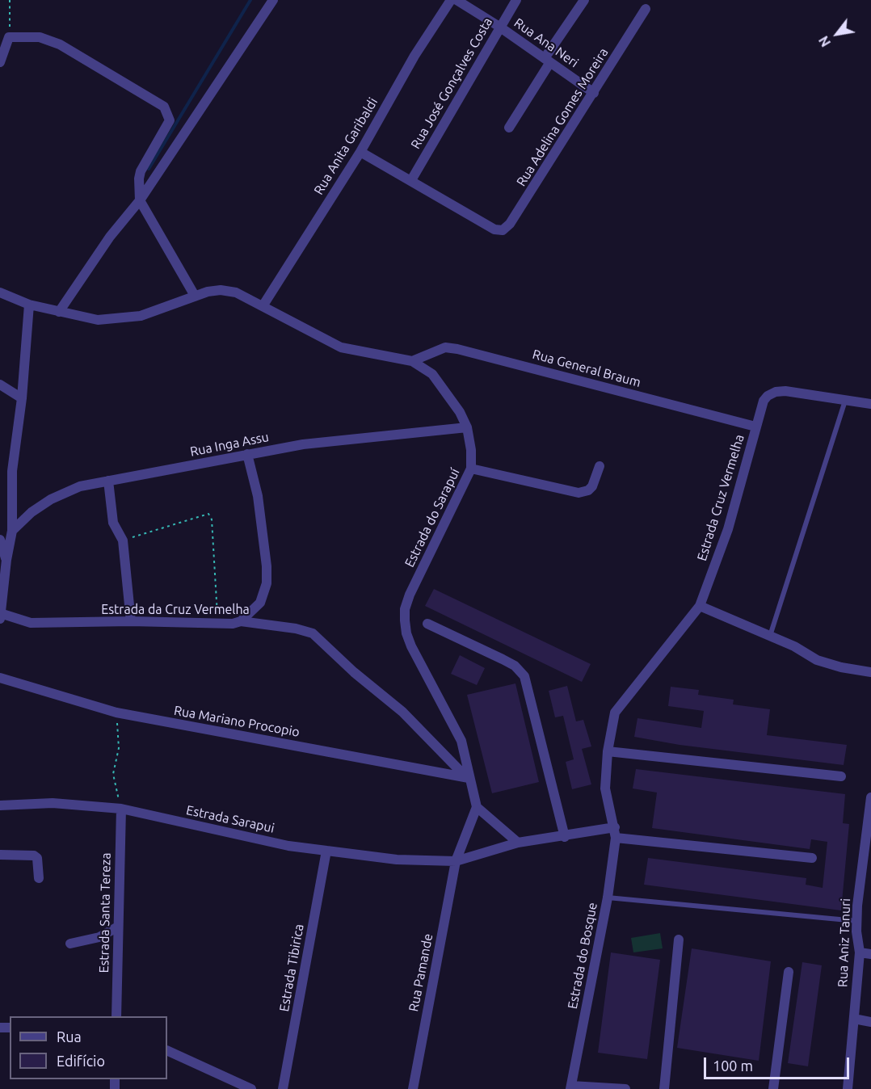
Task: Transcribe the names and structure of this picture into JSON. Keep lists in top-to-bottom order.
{
  "streets": {
    "street": [
      "Rua Ana Neri",
      "Rua José Gonçalves Costa",
      "Rua Adelina Gomes Moreira",
      "Rua Anita Garibaldi",
      "Rua General Braum",
      "Rua Inga Assu",
      "Estrada Cruz Vermelha",
      "Estrada do Sarapuí",
      "Estrada da Cruz Vermelha",
      "Rua Mariano Procopio",
      "Estrada Sarapui",
      "Estrada Santa Tereza",
      "Rua Aniz Tanuri",
      "Estrada do Bosque",
      "Estrada Tibirica",
      "Rua Pamande"
    ]
  },
  "crossings": [
    ["Rua Ana Neri", "Rua José Gonçalves Costa"],
    ["Rua Ana Neri", "Rua Adelina Gomes Moreira"],
    ["Rua José Gonçalves Costa", "Rua Adelina Gomes Moreira"],
    ["Rua Anita Garibaldi", "Estrada do Sarapuí"],
    ["Rua General Braum", "Estrada Cruz Vermelha"],
    ["Rua General Braum", "Estrada do Sarapuí"],
    ["Rua Inga Assu", "Estrada do Sarapuí"],
    ["Estrada Cruz Vermelha", "Estrada do Bosque"],
    ["Estrada do Sarapuí", "Estrada da Cruz Vermelha"],
    ["Estrada do Sarapuí", "Rua Mariano Procopio"],
    ["Estrada da Cruz Vermelha", "Rua Mariano Procopio"],
    ["Estrada Sarapui", "Estrada Santa Tereza"],
    ["Estrada Sarapui", "Estrada Tibirica"],
    ["Estrada Sarapui", "Rua Pamande"]
  ],
  "legend": ["Rua", "Edifício"],
  "scale_bar": "100 m",
  "north": "bottom left"
}
